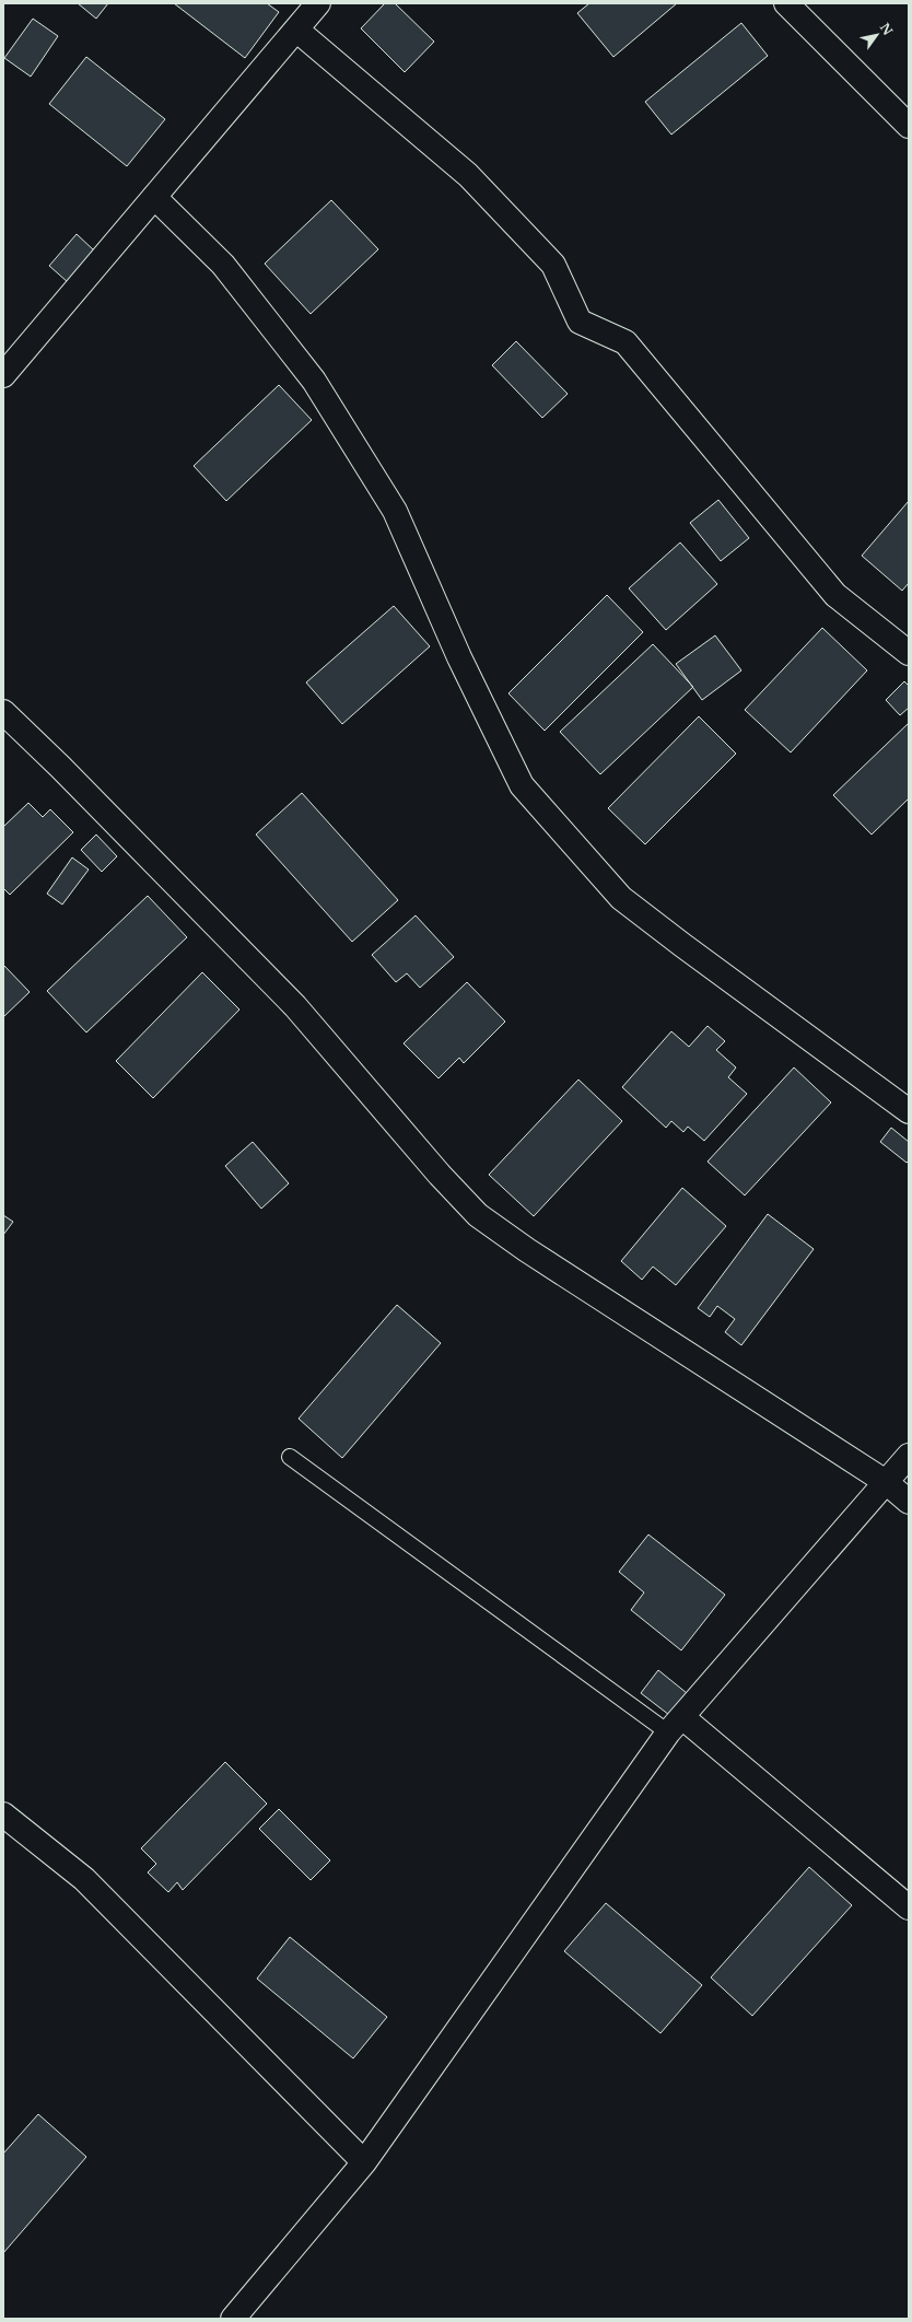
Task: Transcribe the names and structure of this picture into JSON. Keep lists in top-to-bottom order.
{
  "north": "top right"
}
